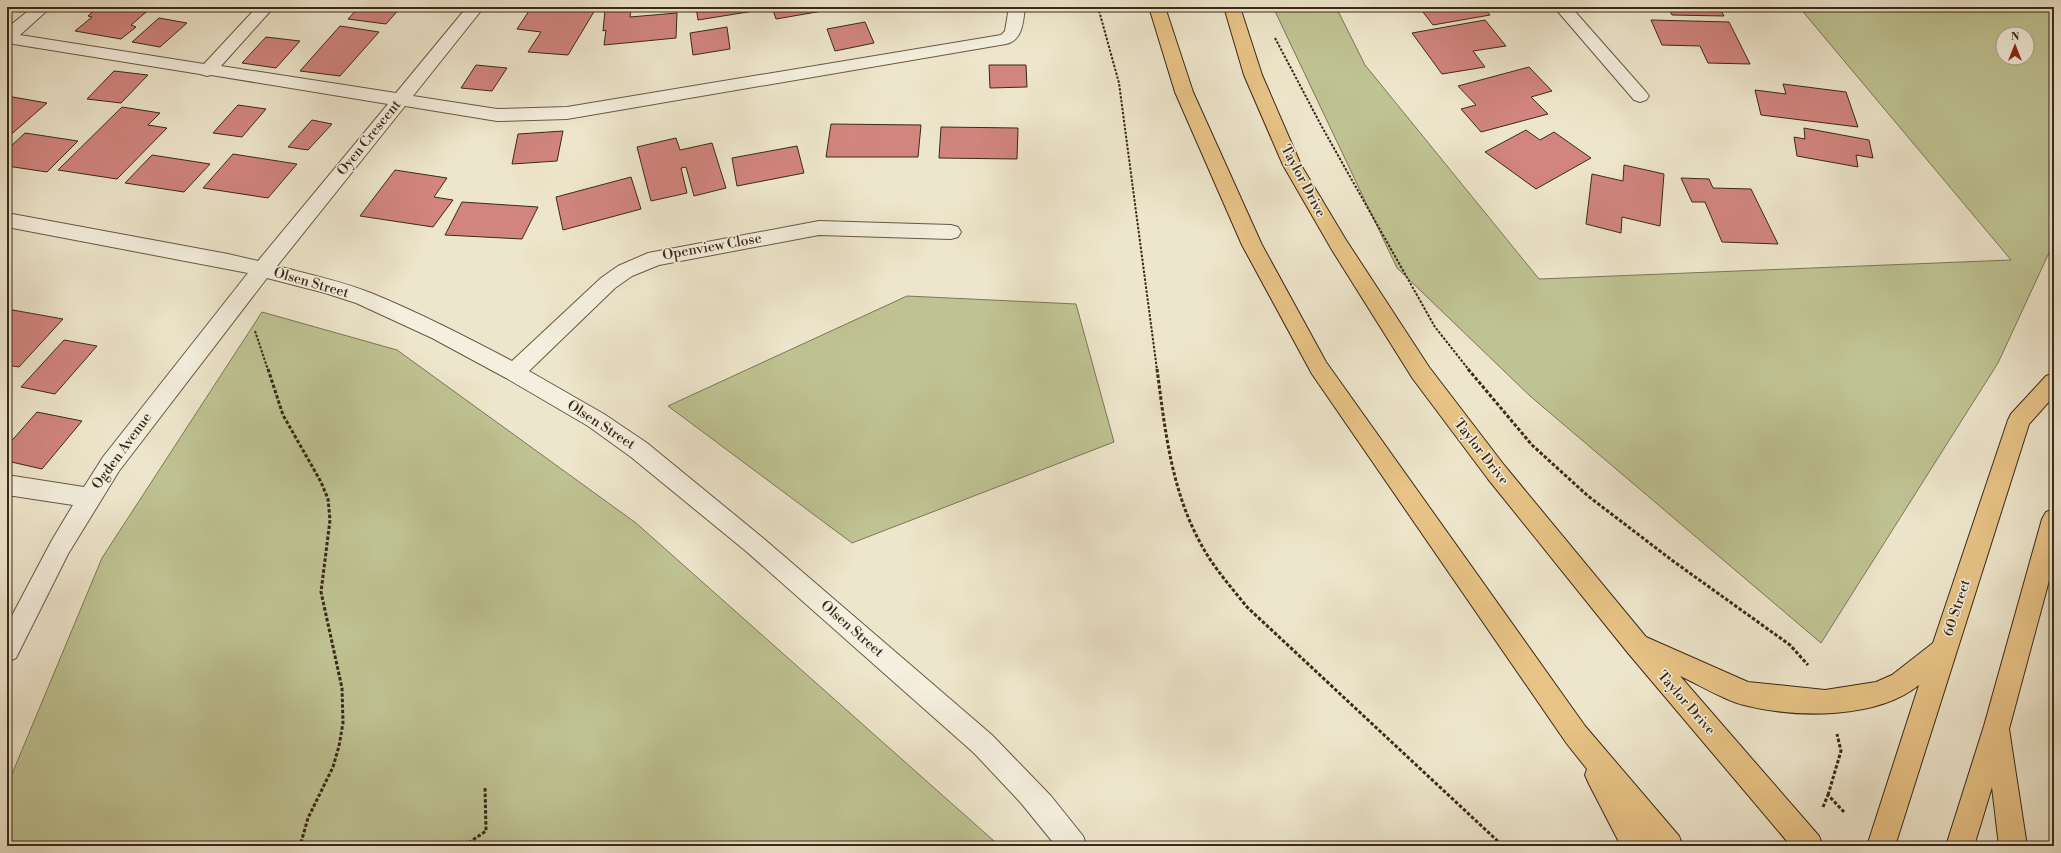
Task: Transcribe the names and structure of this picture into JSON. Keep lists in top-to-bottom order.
{
  "streets": {
    "main road": ["Taylor Drive", "60 Street"],
    "street": [
      "Oyen Crescent",
      "Openview Close",
      "Olsen Street",
      "Ogden Avenue"
    ]
  },
  "crossings": [
    ["Oyen Crescent", "Olsen Street"],
    ["Oyen Crescent", "Ogden Avenue"],
    ["Openview Close", "Olsen Street"],
    ["Olsen Street", "Ogden Avenue"]
  ],
  "north": "top"
}
